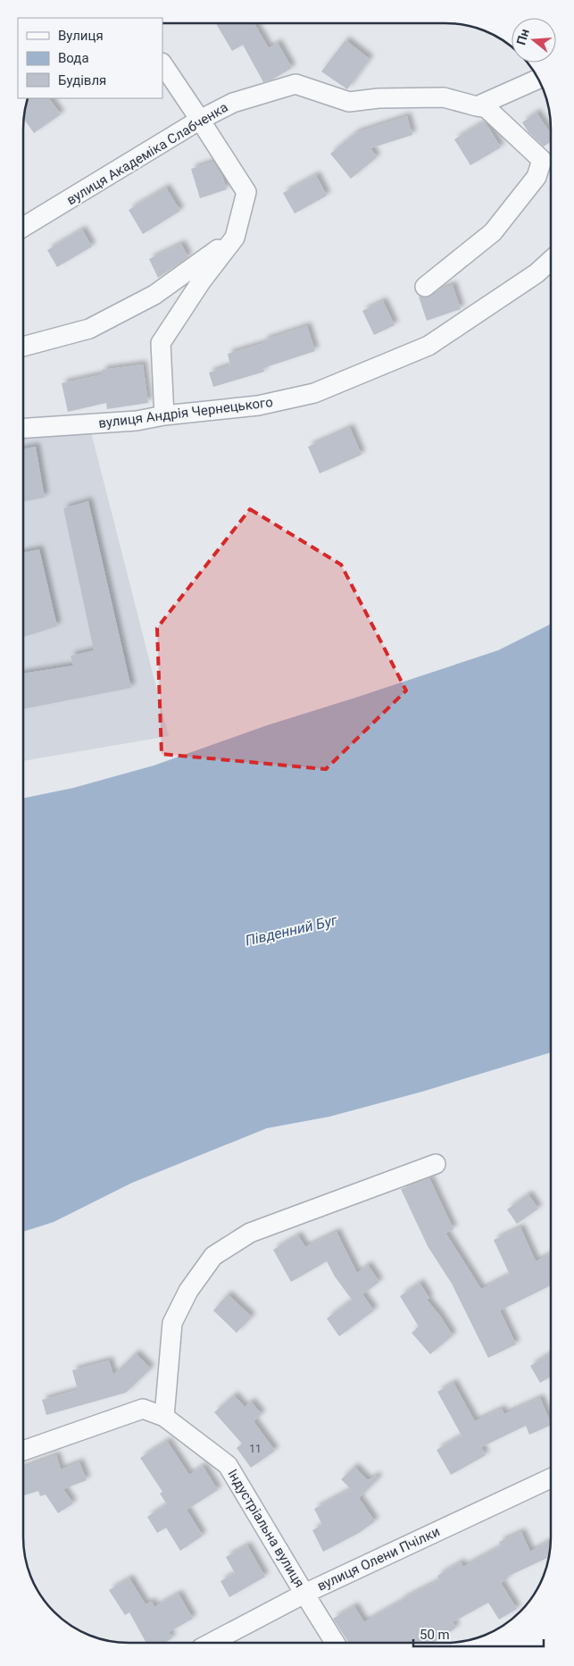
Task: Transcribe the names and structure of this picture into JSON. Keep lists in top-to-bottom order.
{
  "streets": {
    "street": [
      "вулиця Академіка Слабченка",
      "вулиця Андрія Чернецького",
      "Індустріальна вулиця",
      "вулиця Олени Пчілки"
    ]
  },
  "crossings": [
    ["Індустріальна вулиця", "вулиця Олени Пчілки"]
  ],
  "water": ["Південний Буг"],
  "house_numbers": ["11"],
  "legend": ["Вулиця", "Вода", "Будівля"],
  "scale_bar": "50 m",
  "north": "left"
}
